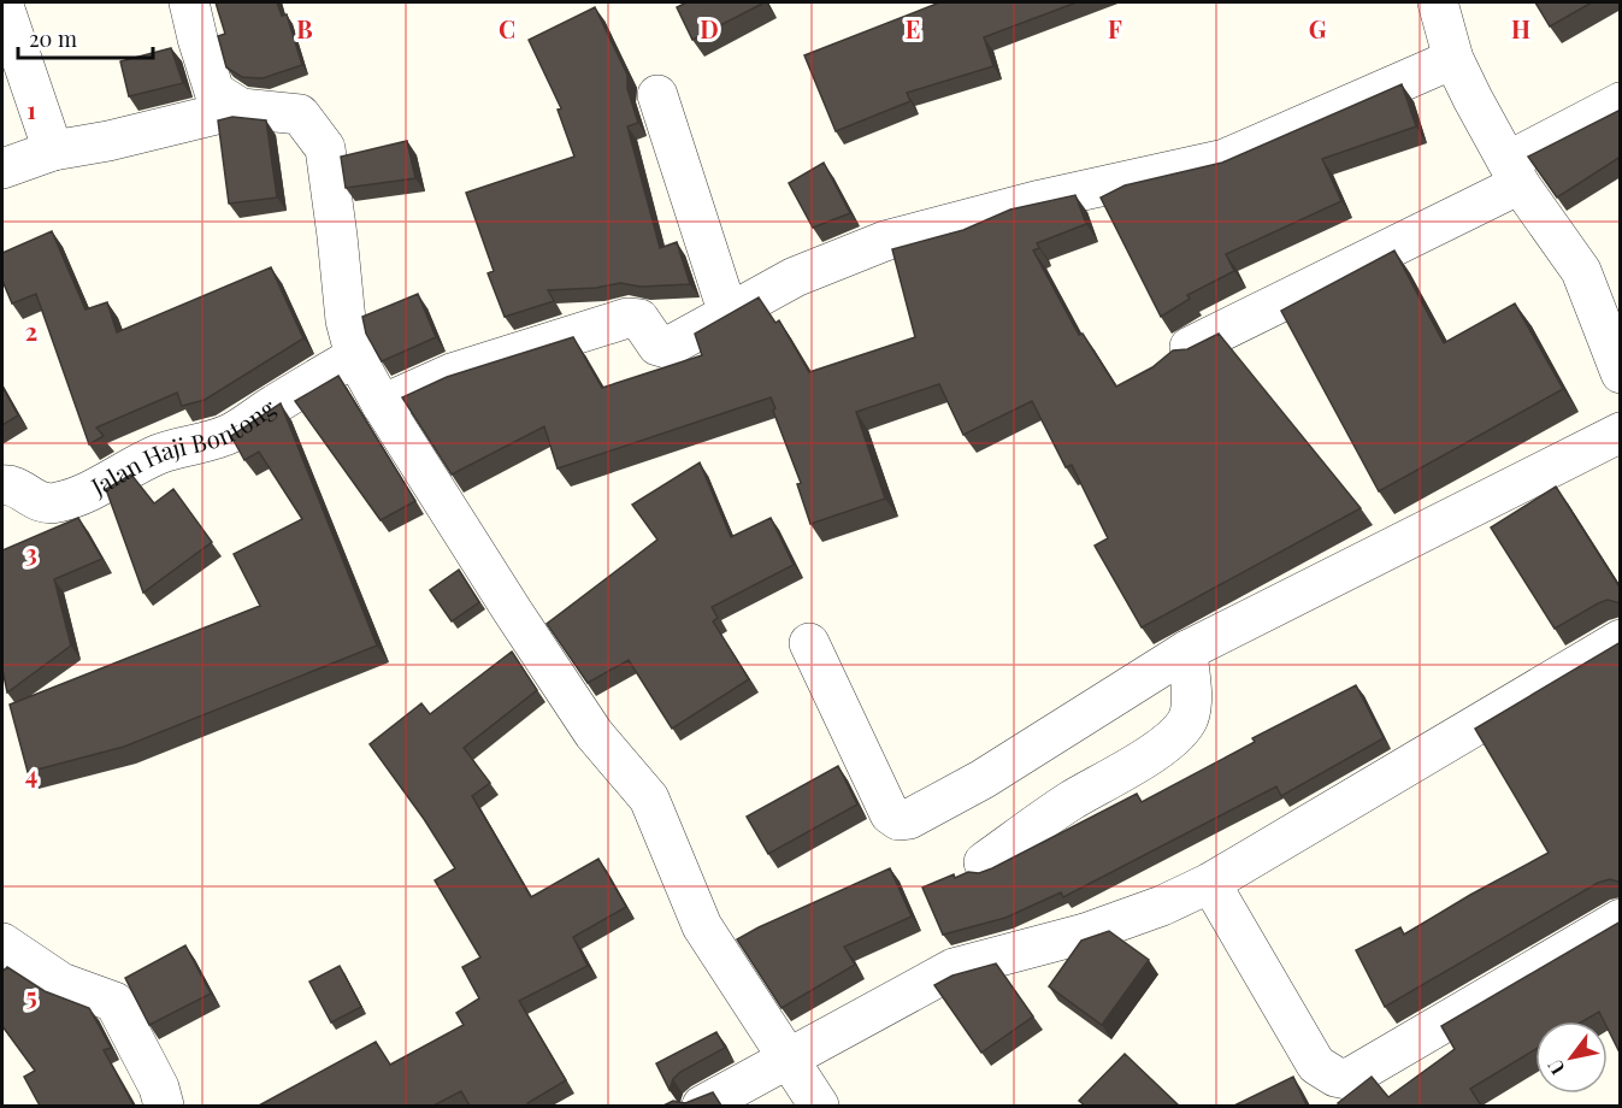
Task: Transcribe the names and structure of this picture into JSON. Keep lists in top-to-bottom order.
{
  "streets": {
    "street": ["Jalan Haji Bontong"]
  },
  "scale_bar": "20 m",
  "north": "bottom left",
  "grid": {
    "columns": [
      "B",
      "C",
      "D",
      "E",
      "F",
      "G",
      "H"
    ],
    "rows": [
      "1",
      "2",
      "3",
      "4",
      "5"
    ]
  }
}
